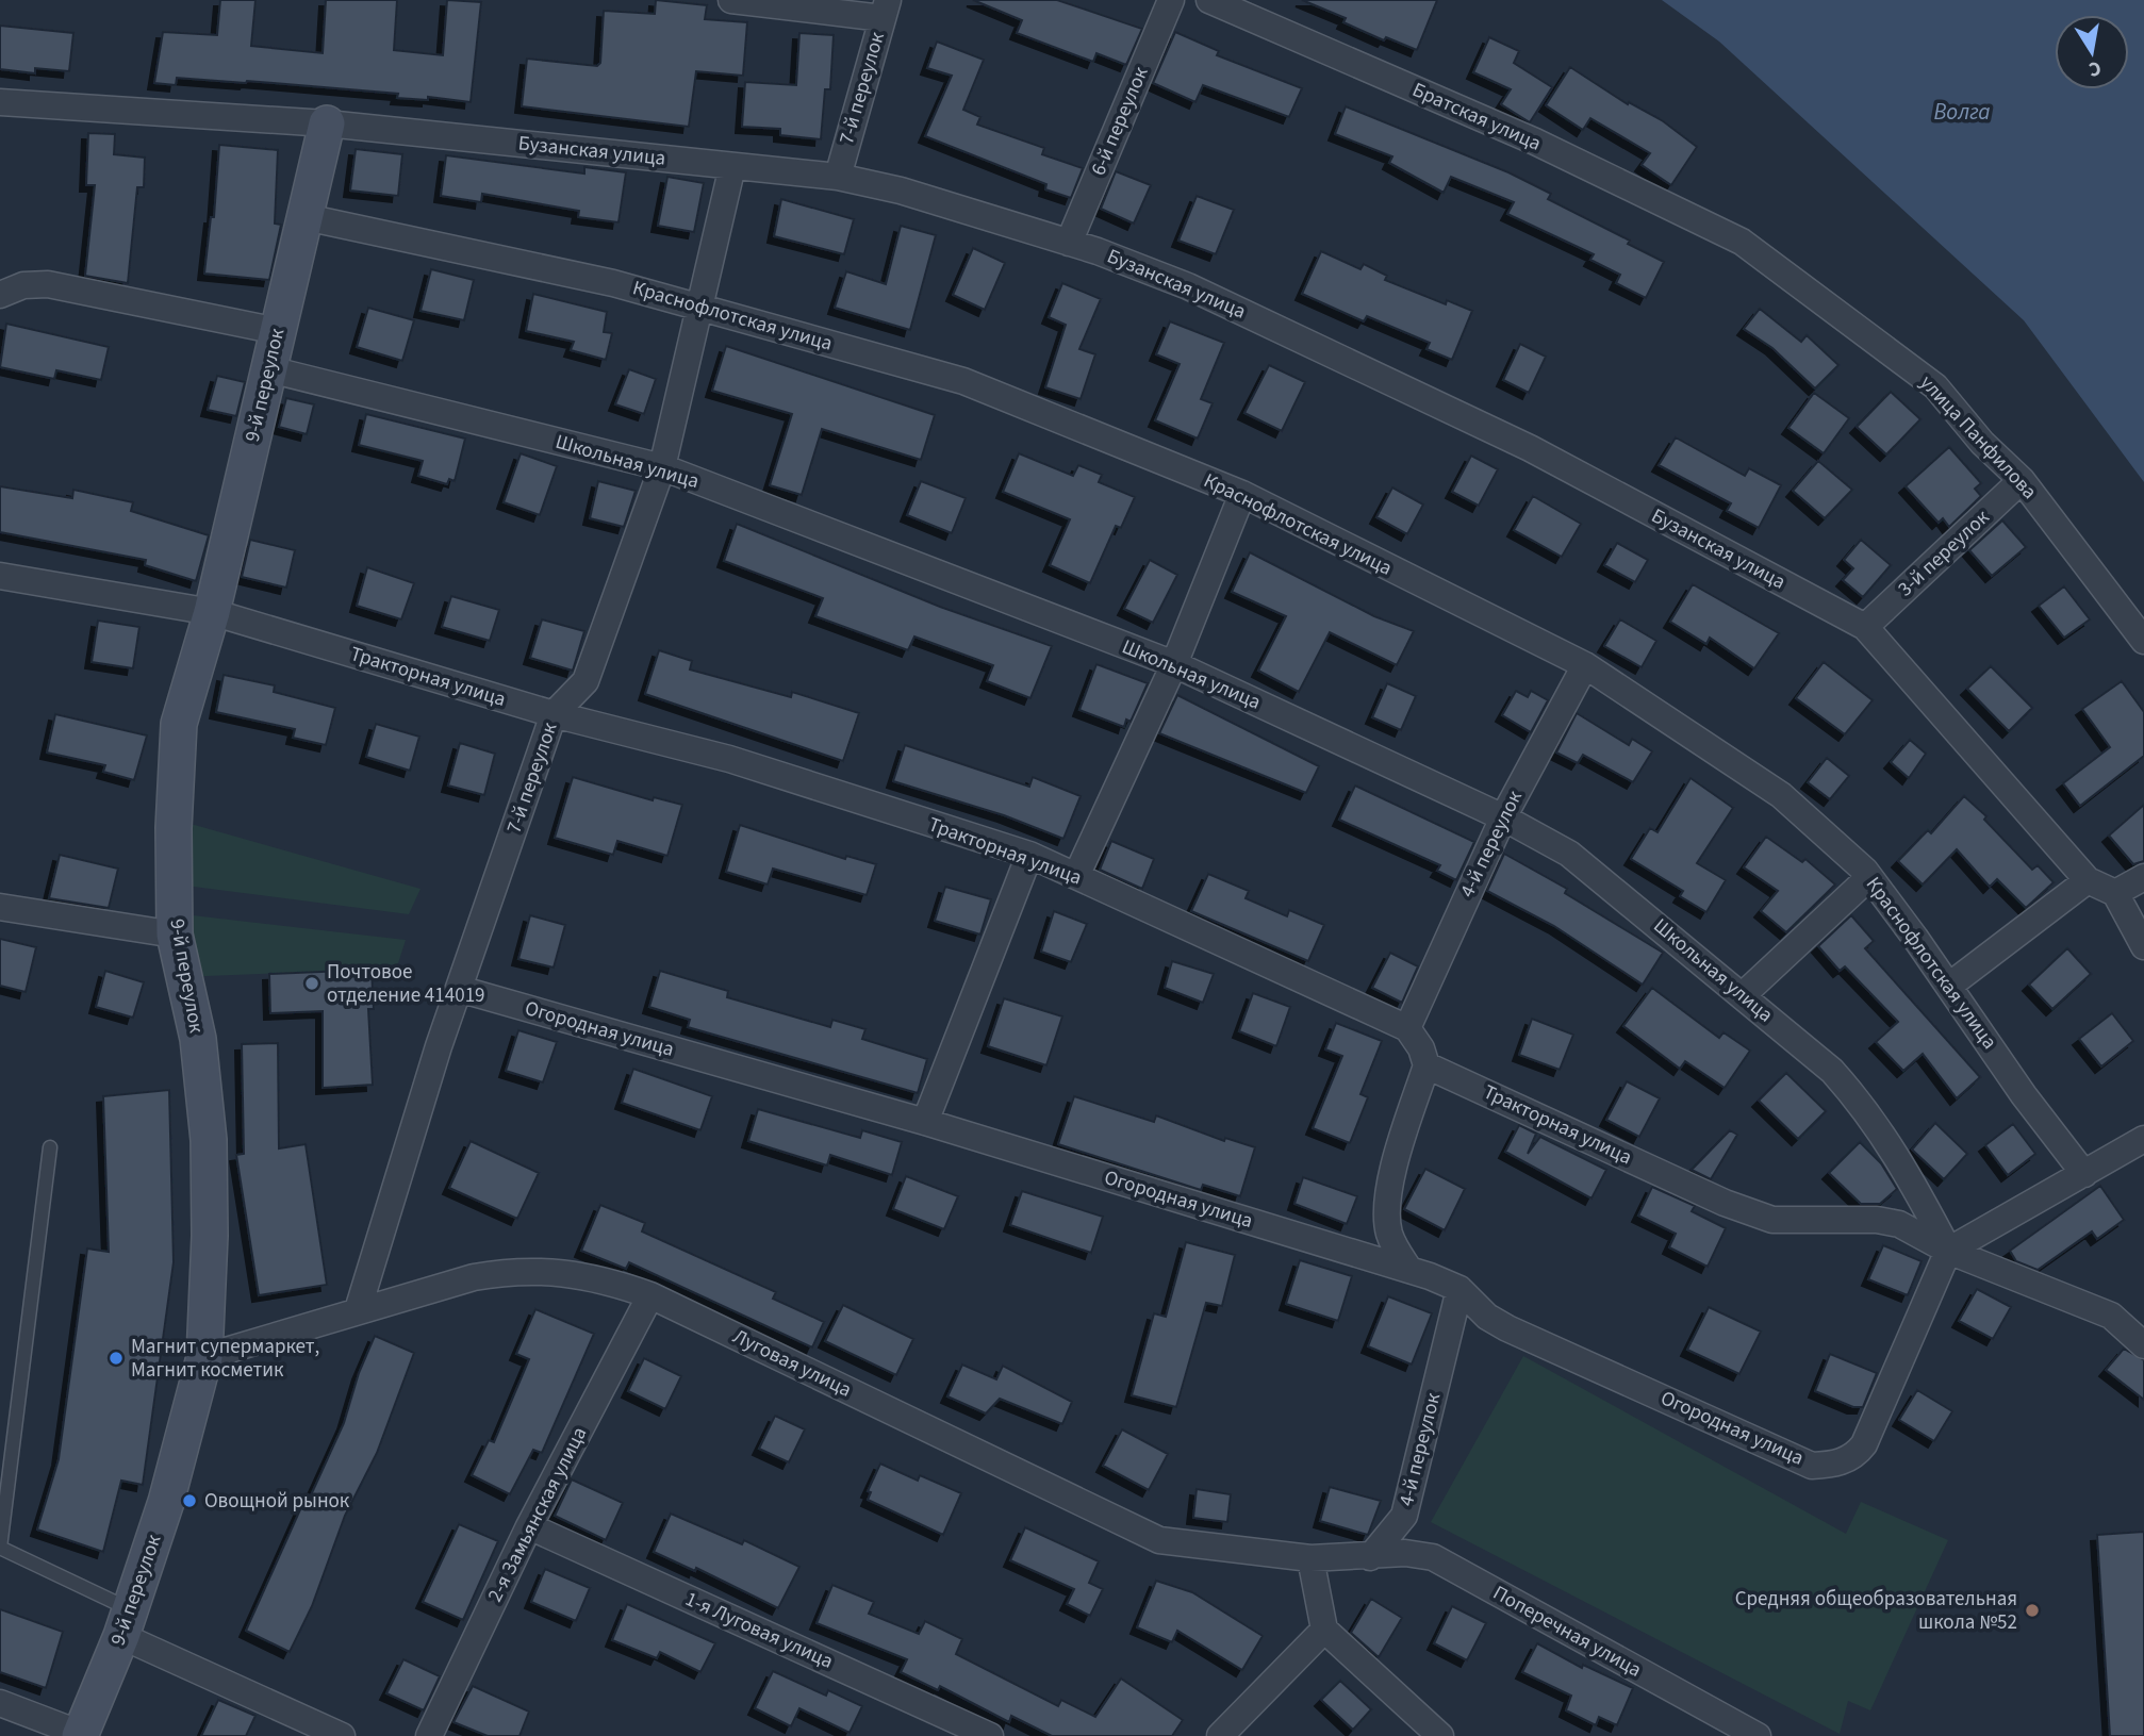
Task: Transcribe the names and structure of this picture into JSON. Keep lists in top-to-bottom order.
{
  "streets": {
    "street": [
      "7-й переулок",
      "Братская улица",
      "6-й переулок",
      "Бузанская улица",
      "Краснофлотская улица",
      "9-й переулок",
      "улица Панфилова",
      "Школьная улица",
      "3-й переулок",
      "Тракторная улица",
      "4-й переулок",
      "Огородная улица",
      "Луговая улица",
      "2-я Замьянская улица",
      "1-я Луговая улица",
      "Поперечная улица"
    ]
  },
  "crossings": [
    ["7-й переулок", "Бузанская улица"],
    ["7-й переулок", "Краснофлотская улица"],
    ["7-й переулок", "Школьная улица"],
    ["7-й переулок", "Тракторная улица"],
    ["7-й переулок", "Огородная улица"],
    ["7-й переулок", "Луговая улица"],
    ["Братская улица", "улица Панфилова"],
    ["6-й переулок", "Бузанская улица"],
    ["Бузанская улица", "9-й переулок"],
    ["Бузанская улица", "3-й переулок"],
    ["Краснофлотская улица", "9-й переулок"],
    ["Краснофлотская улица", "4-й переулок"],
    ["9-й переулок", "Школьная улица"],
    ["9-й переулок", "Тракторная улица"],
    ["9-й переулок", "Луговая улица"],
    ["улица Панфилова", "3-й переулок"],
    ["Школьная улица", "Тракторная улица"],
    ["Школьная улица", "4-й переулок"],
    ["Школьная улица", "Огородная улица"],
    ["Тракторная улица", "4-й переулок"],
    ["Тракторная улица", "Огородная улица"],
    ["4-й переулок", "Огородная улица"],
    ["4-й переулок", "Луговая улица"],
    ["4-й переулок", "Поперечная улица"],
    ["Луговая улица", "2-я Замьянская улица"],
    ["Луговая улица", "Поперечная улица"],
    ["2-я Замьянская улица", "1-я Луговая улица"]
  ],
  "water": ["Волга"],
  "places": [
    "Почтовое отделение 414019",
    "Магнит супермаркет, Магнит косметик",
    "Овощной рынок",
    "Средняя общеобразовательная школа №52"
  ],
  "north": "bottom"
}
